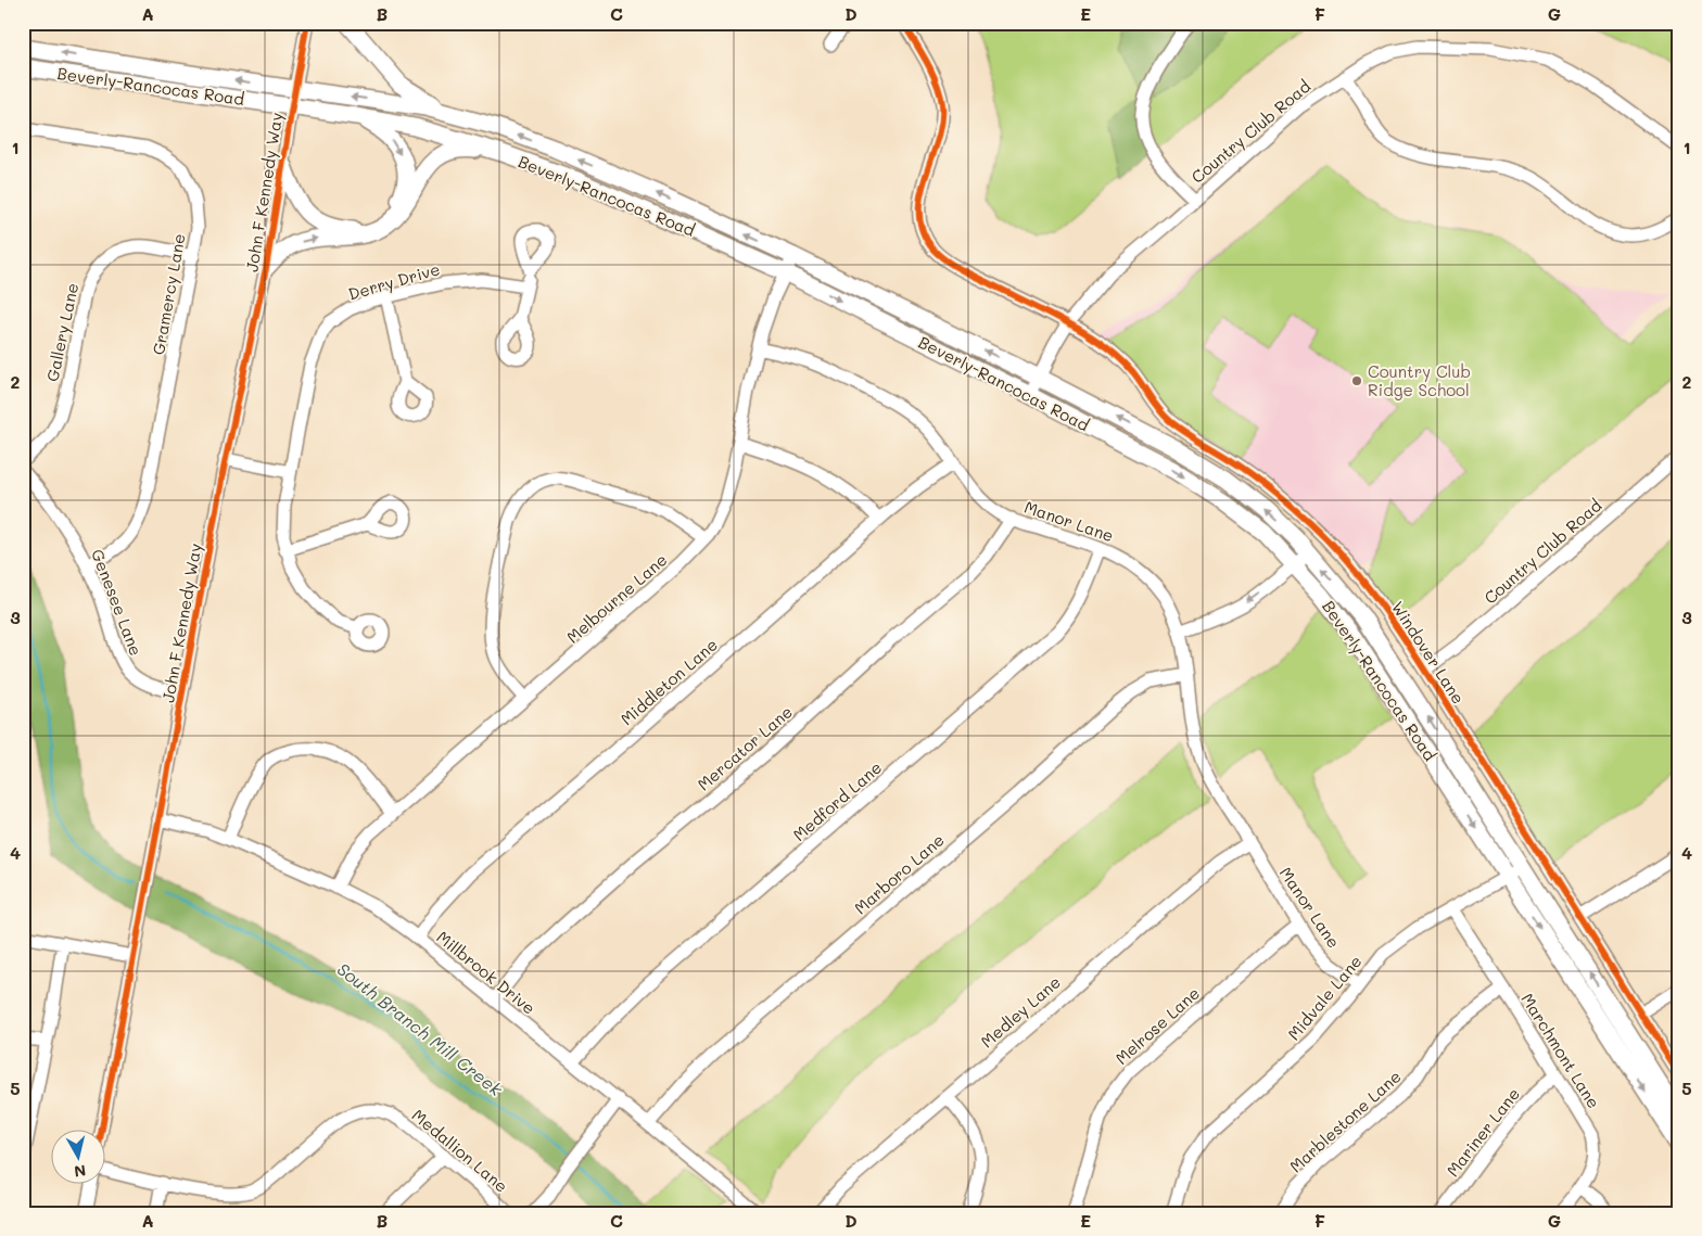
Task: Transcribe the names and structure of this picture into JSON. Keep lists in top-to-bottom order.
{
  "streets": {
    "main road": ["Beverly-Rancocas Road"],
    "street": [
      "Country Club Road",
      "John F Kennedy Way",
      "Derry Drive",
      "Gramercy Lane",
      "Gallery Lane",
      "Manor Lane",
      "Melbourne Lane",
      "Genesee Lane",
      "Windover Lane",
      "Middleton Lane",
      "Mercator Lane",
      "Medford Lane",
      "Marboro Lane",
      "Millbrook Drive",
      "Midvale Lane",
      "Medley Lane",
      "Melrose Lane",
      "Marchmont Lane",
      "Marblestone Lane",
      "Mariner Lane",
      "Medallion Lane"
    ]
  },
  "crossings": [
    ["Beverly-Rancocas Road", "Country Club Road"],
    ["Beverly-Rancocas Road", "John F Kennedy Way"],
    ["Beverly-Rancocas Road", "Melbourne Lane"],
    ["Beverly-Rancocas Road", "Midvale Lane"],
    ["Country Club Road", "Windover Lane"],
    ["John F Kennedy Way", "Genesee Lane"],
    ["John F Kennedy Way", "Millbrook Drive"],
    ["Gramercy Lane", "Gallery Lane"],
    ["Gramercy Lane", "Genesee Lane"],
    ["Manor Lane", "Melbourne Lane"],
    ["Manor Lane", "Middleton Lane"],
    ["Manor Lane", "Mercator Lane"],
    ["Manor Lane", "Medford Lane"],
    ["Manor Lane", "Marboro Lane"],
    ["Manor Lane", "Midvale Lane"],
    ["Manor Lane", "Medley Lane"],
    ["Manor Lane", "Melrose Lane"],
    ["Melbourne Lane", "Millbrook Drive"],
    ["Middleton Lane", "Millbrook Drive"],
    ["Mercator Lane", "Millbrook Drive"],
    ["Medford Lane", "Millbrook Drive"],
    ["Marboro Lane", "Millbrook Drive"],
    ["Midvale Lane", "Marchmont Lane"],
    ["Marchmont Lane", "Marblestone Lane"],
    ["Marchmont Lane", "Mariner Lane"]
  ],
  "water": ["South Branch Mill Creek"],
  "places": ["Country Club Ridge School"],
  "north": "bottom",
  "grid": {
    "columns": [
      "A",
      "B",
      "C",
      "D",
      "E",
      "F",
      "G"
    ],
    "rows": [
      "1",
      "2",
      "3",
      "4",
      "5"
    ]
  }
}
